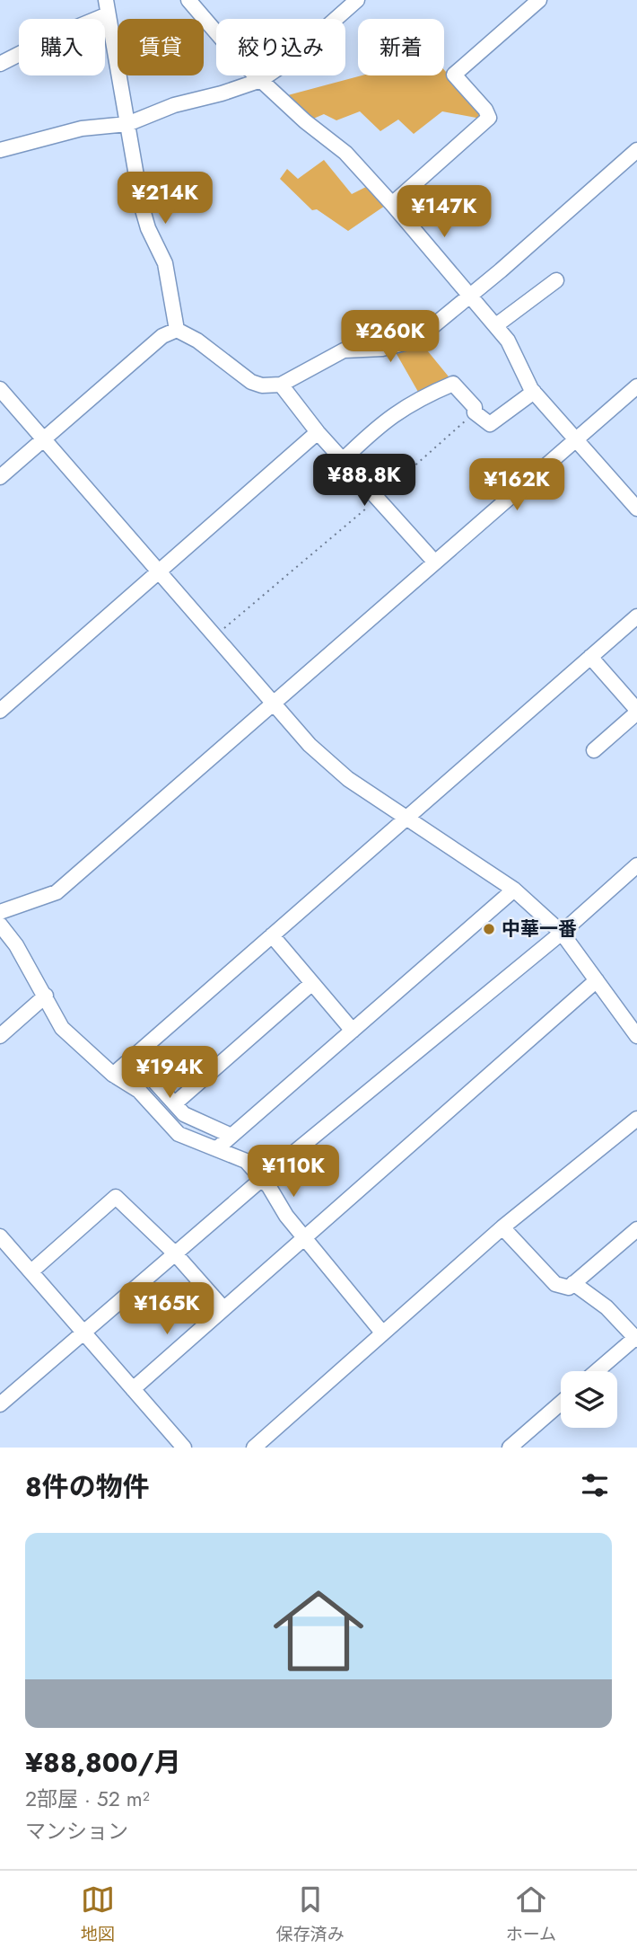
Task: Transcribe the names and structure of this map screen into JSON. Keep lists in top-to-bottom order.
{
  "places": ["中華一番"],
  "page": {
    "chip": [
      "購入",
      "賃貸",
      "絞り込み",
      "新着"
    ],
    "price": [
      "¥214K",
      "¥147K",
      "¥260K",
      "¥88.8K",
      "¥162K",
      "¥194K",
      "¥110K",
      "¥165K"
    ],
    "heading": "8件の物件",
    "list": [
      {
        "name": "¥88,800/月",
        "note": "2部屋 · 52 m² · マンション"
      }
    ],
    "tabs": ["地図", "保存済み", "ホーム"]
  }
}
